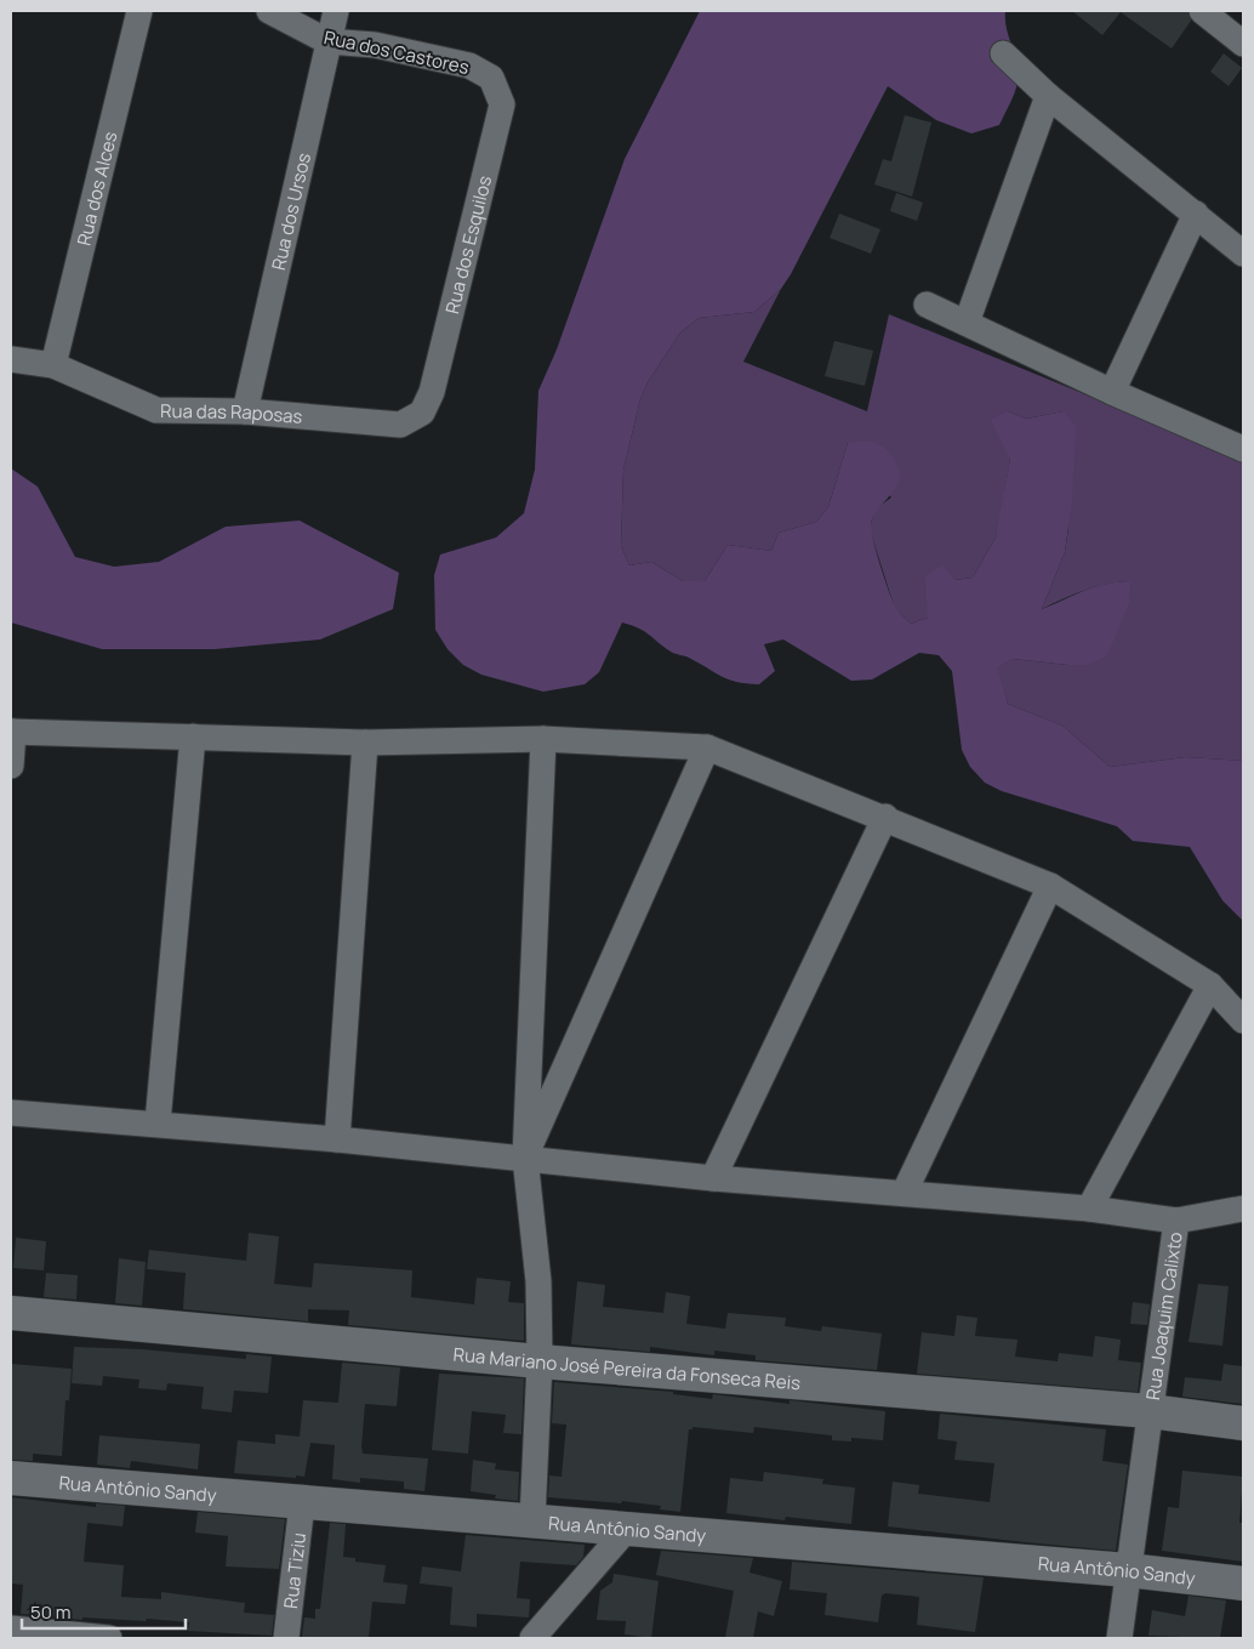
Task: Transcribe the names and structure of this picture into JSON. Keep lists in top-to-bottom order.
{
  "streets": {
    "street": [
      "Rua dos Castores",
      "Rua dos Alces",
      "Rua dos Ursos",
      "Rua dos Esquilos",
      "Rua das Raposas",
      "Rua Joaquim Calixto",
      "Rua Mariano José Pereira da Fonseca Reis",
      "Rua Antônio Sandy",
      "Rua Tiziu"
    ]
  },
  "crossings": [
    ["Rua dos Castores", "Rua dos Ursos"],
    ["Rua dos Castores", "Rua dos Esquilos"],
    ["Rua dos Alces", "Rua das Raposas"],
    ["Rua dos Ursos", "Rua das Raposas"],
    ["Rua dos Esquilos", "Rua das Raposas"],
    ["Rua Joaquim Calixto", "Rua Mariano José Pereira da Fonseca Reis"],
    ["Rua Joaquim Calixto", "Rua Antônio Sandy"],
    ["Rua Antônio Sandy", "Rua Tiziu"]
  ],
  "scale_bar": "50 m"
}
